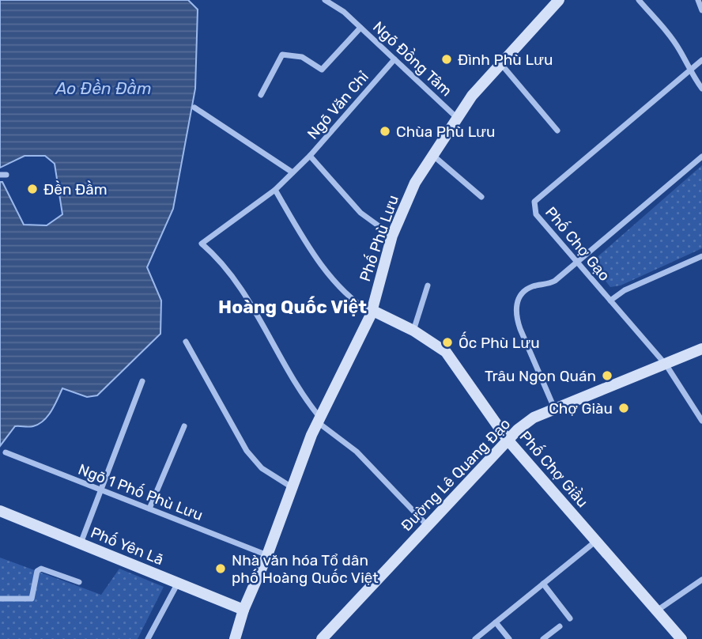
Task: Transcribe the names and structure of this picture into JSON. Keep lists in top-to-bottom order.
{
  "streets": {
    "main road": [
      "Phố Phù Lưu",
      "Phố Chợ Giầu",
      "Đường Lê Quang Đạo",
      "Phố Yên Lã"
    ],
    "street": [
      "Ngõ Đồng Tâm",
      "Ngõ Văn Chỉ",
      "Phố Chợ Gạo",
      "Ngõ 1 Phố Phù Lưu"
    ]
  },
  "crossings": [
    ["Ngõ Đồng Tâm", "Ngõ Văn Chỉ"],
    ["Ngõ Đồng Tâm", "Phố Phù Lưu"],
    ["Ngõ Văn Chỉ", "Phố Phù Lưu"],
    ["Phố Phù Lưu", "Phố Chợ Giầu"],
    ["Phố Phù Lưu", "Ngõ 1 Phố Phù Lưu"],
    ["Phố Phù Lưu", "Phố Yên Lã"],
    ["Phố Chợ Gạo", "Đường Lê Quang Đạo"],
    ["Phố Chợ Giầu", "Đường Lê Quang Đạo"]
  ],
  "districts": ["Hoàng Quốc Việt"],
  "water": ["Ao Đền Đầm"],
  "places": [
    "Đình Phù Lưu",
    "Chùa Phù Lưu",
    "Đền Đầm",
    "Ốc Phù Lưu",
    "Trâu Ngon Quán",
    "Chợ Giàu",
    "Nhà văn hóa Tổ dân phố Hoàng Quốc Việt"
  ]
}
